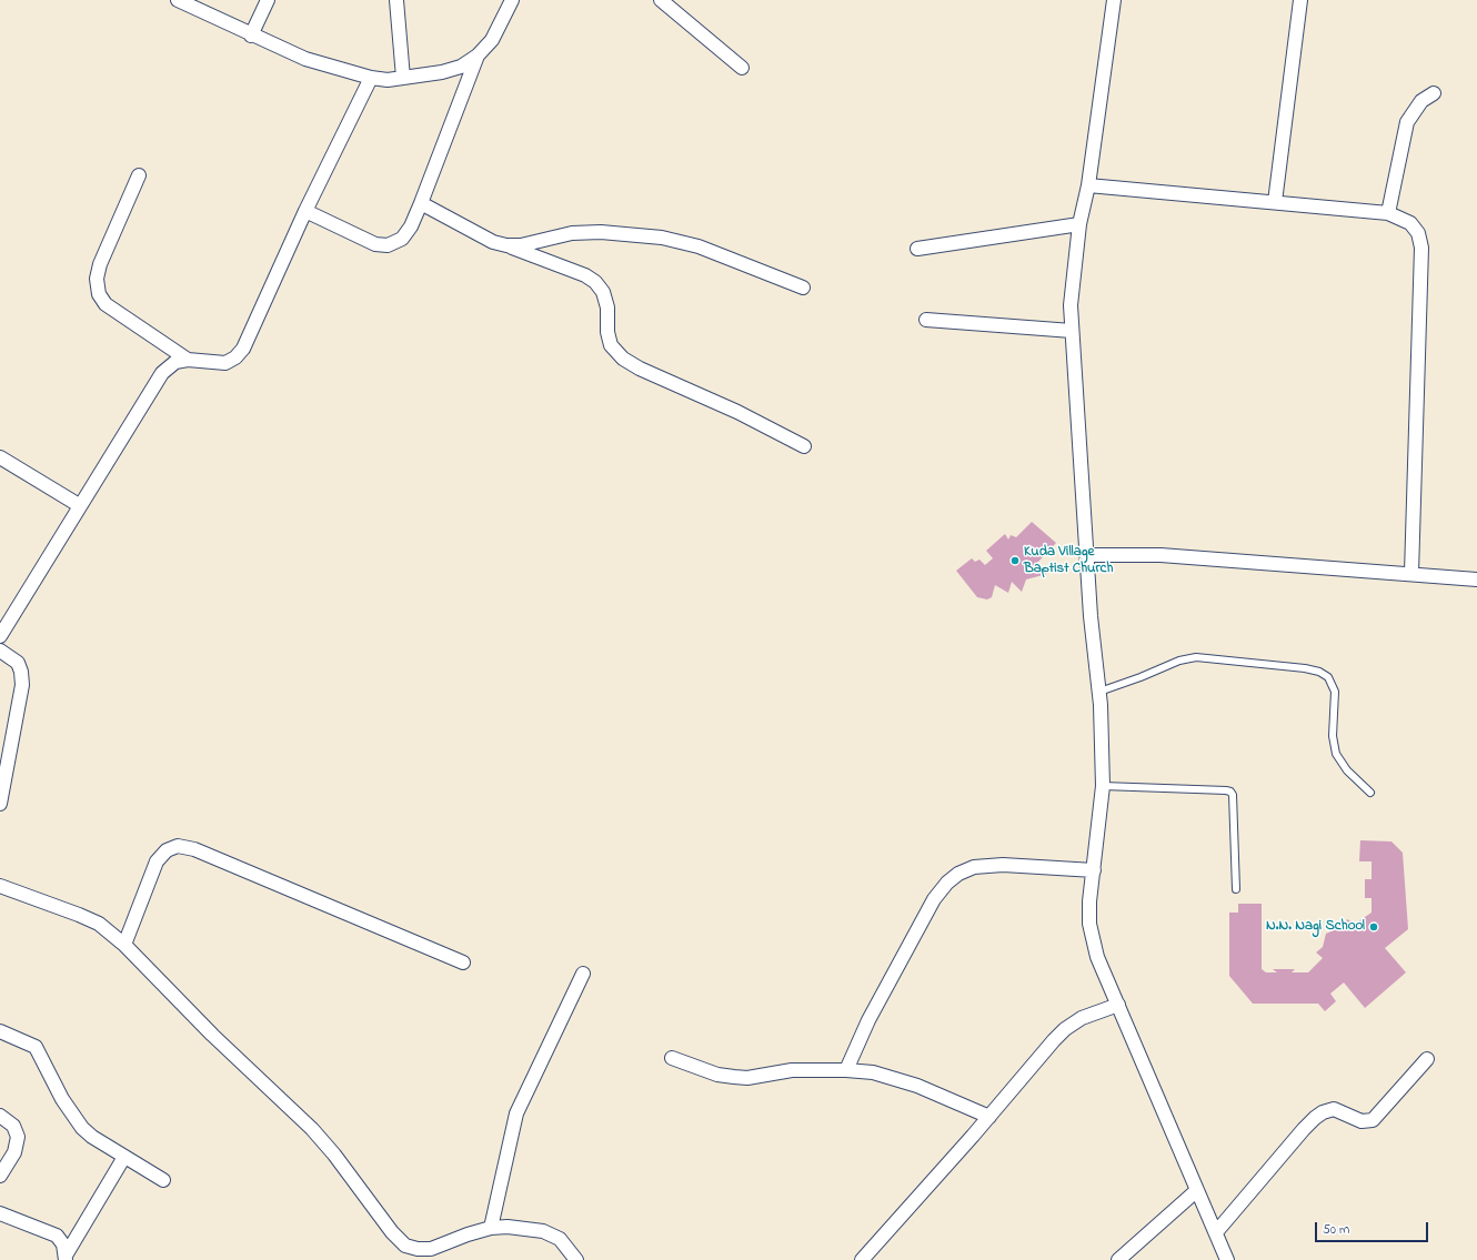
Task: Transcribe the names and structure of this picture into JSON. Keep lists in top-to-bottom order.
{
  "places": ["Kuda Village Baptist Church", "N.N. Nagi School"],
  "scale_bar": "50 m"
}
